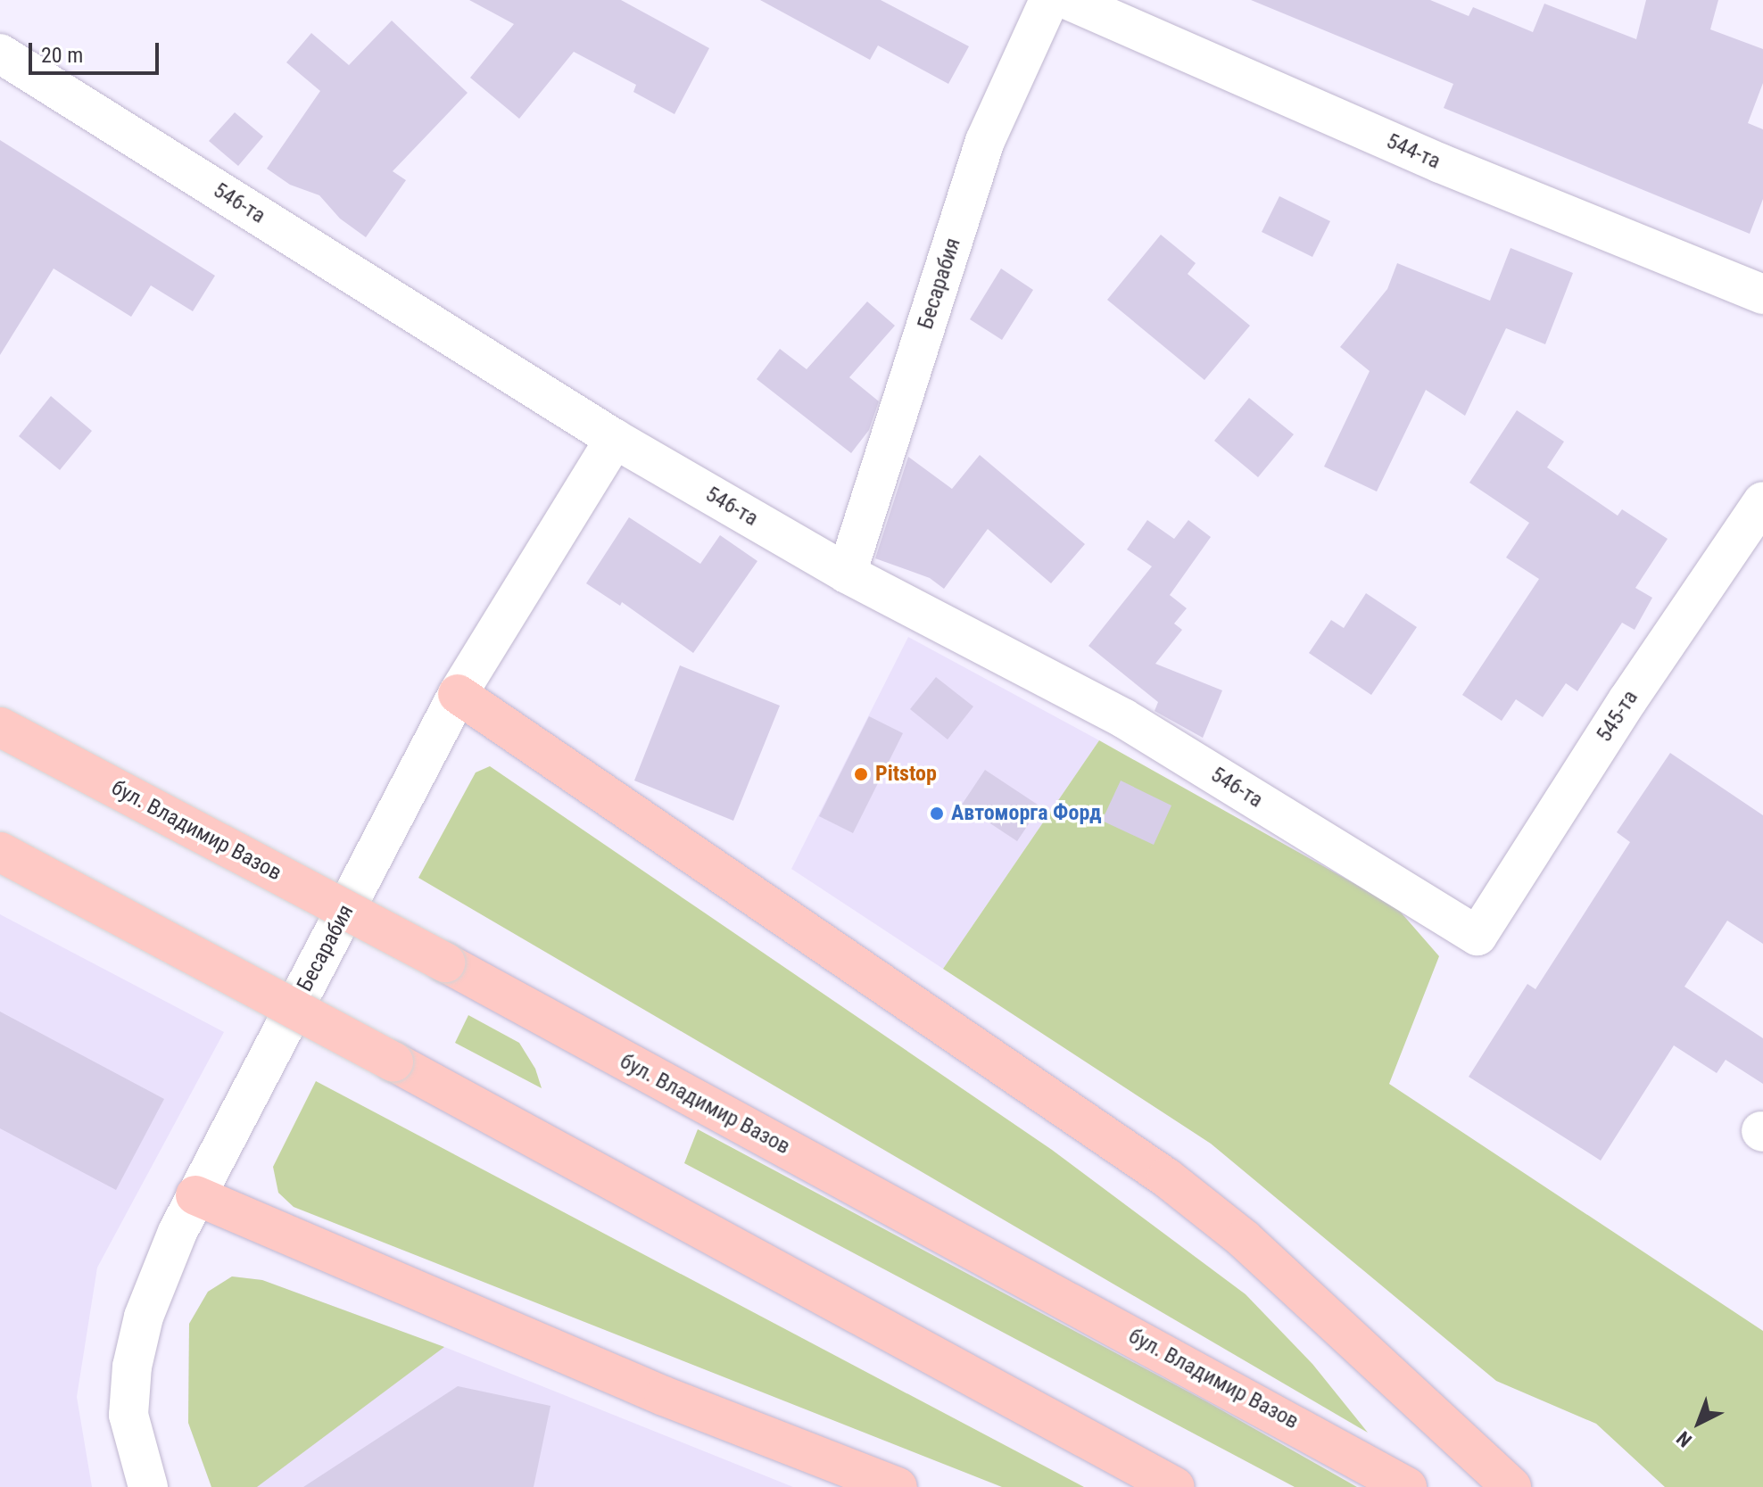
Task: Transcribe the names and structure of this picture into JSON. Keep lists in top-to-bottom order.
{
  "streets": {
    "main road": ["бул. Владимир Вазов"],
    "street": [
      "544-та",
      "546-та",
      "Бесарабия",
      "545-та"
    ]
  },
  "crossings": [
    ["546-та", "Бесарабия"],
    ["546-та", "545-та"]
  ],
  "places": ["Pitstop", "Автоморга Форд"],
  "scale_bar": "20 m",
  "north": "bottom left"
}
